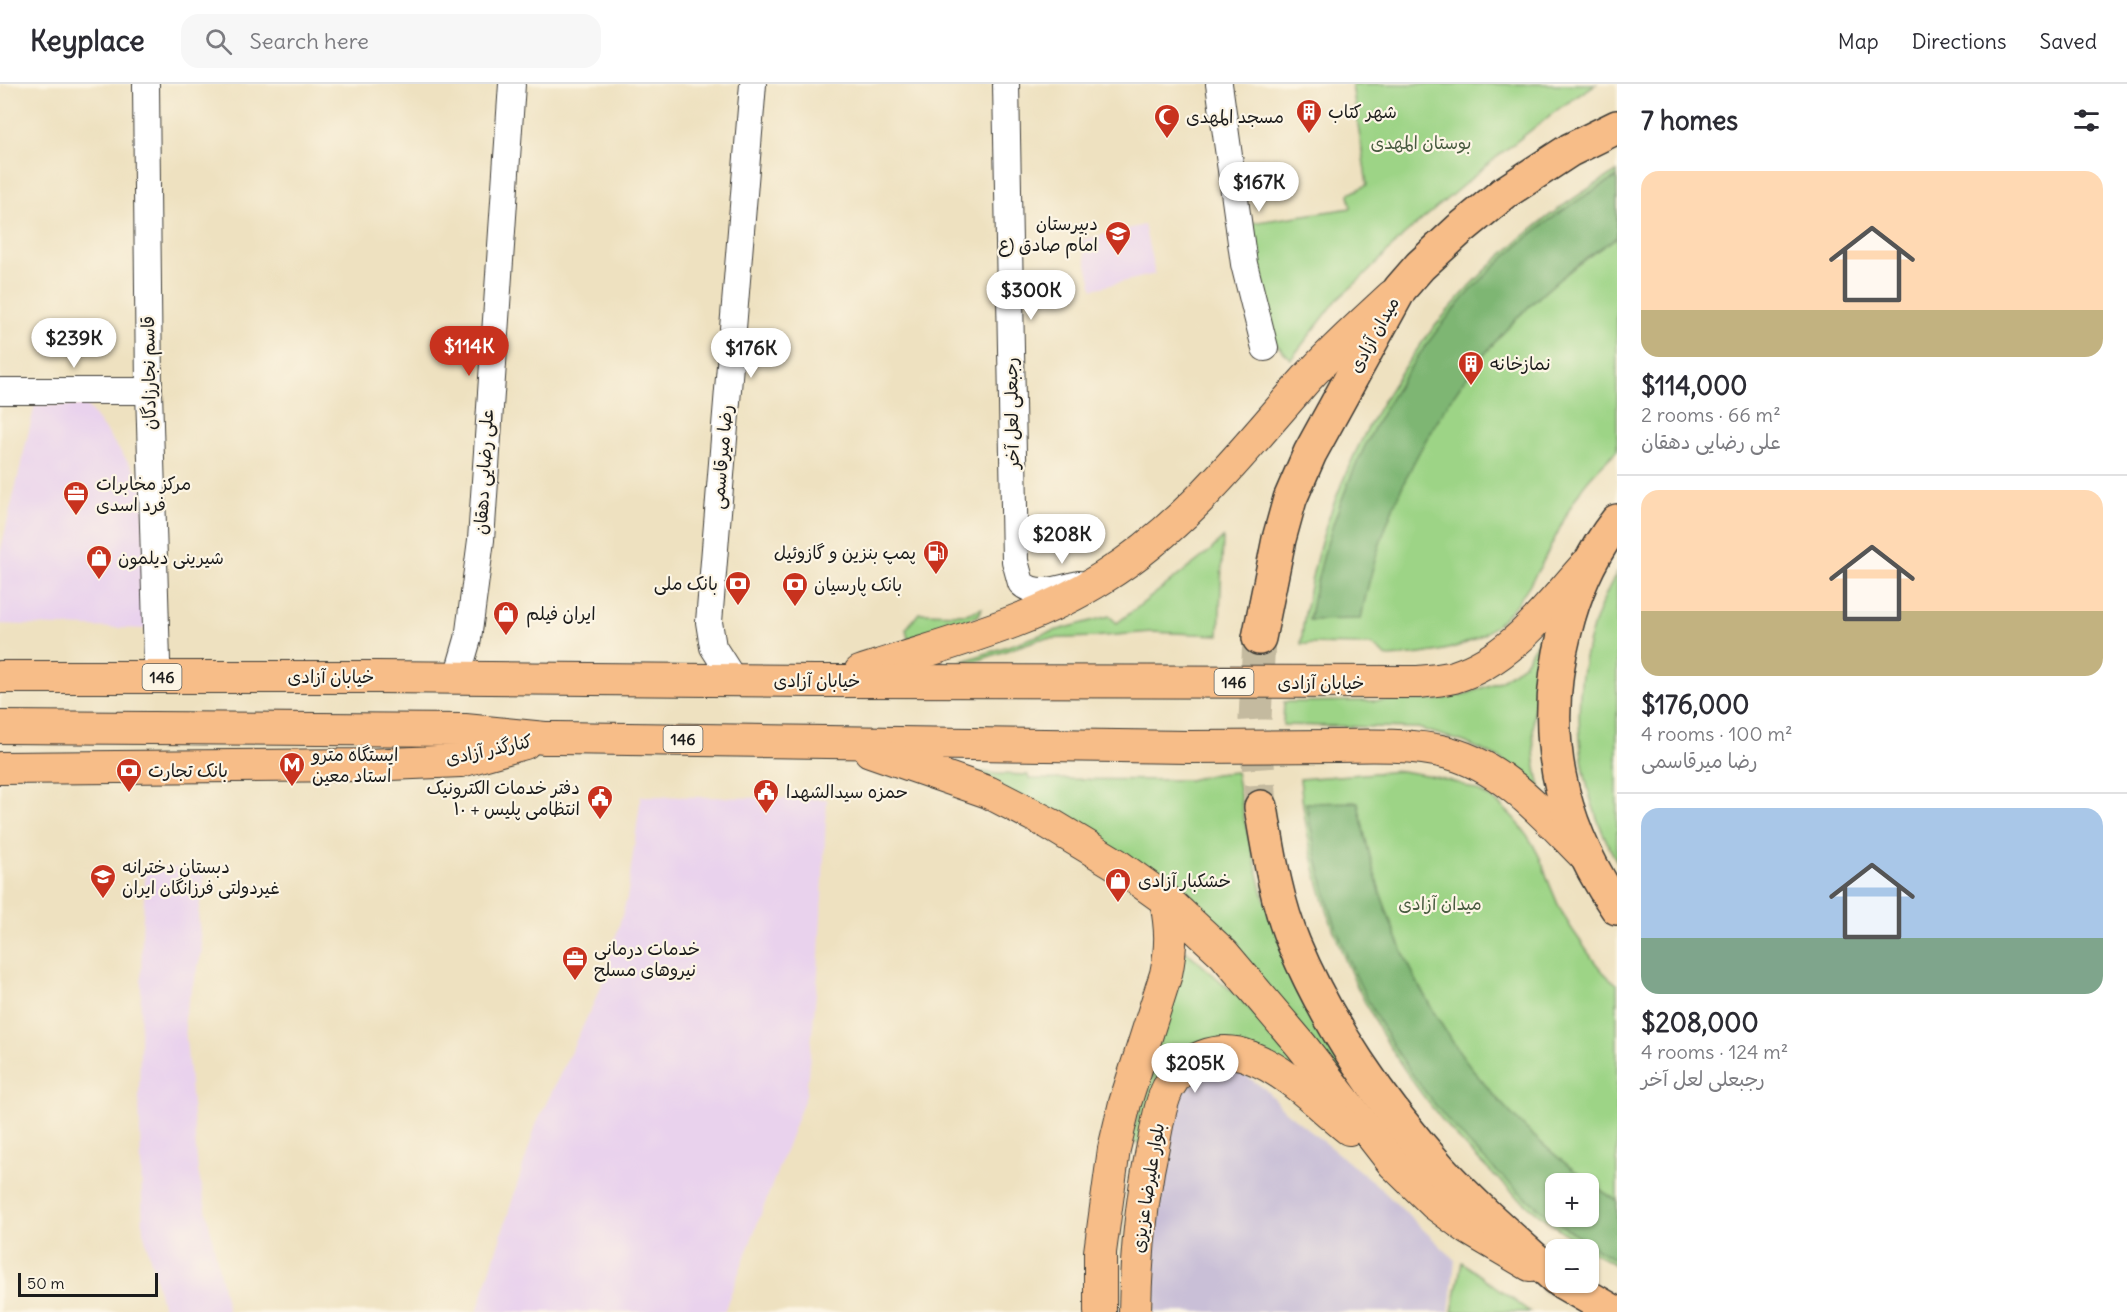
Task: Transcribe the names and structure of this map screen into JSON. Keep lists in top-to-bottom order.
{
  "streets": {
    "highway": ["میدان آزادی"],
    "main road": [
      "146",
      "خیابان آزادی",
      "کنارگذر آزادی",
      "بلوار علیرضا عزیزی"
    ],
    "street": [
      "قاسم نجارزادگان",
      "رجبعلی لعل آخر",
      "رضا میرقاسمی",
      "علی رضایی دهقان"
    ]
  },
  "crossings": [
    ["رضا میرقاسمی", "خیابان آزادی"],
    ["علی رضایی دهقان", "خیابان آزادی"],
    ["146", "کنارگذر آزادی"]
  ],
  "parks": ["بوستان المهدی", "میدان آزادی"],
  "places": {
    "building": ["شهر کتاب", "نمازخانه"],
    "mosque": ["مسجد المهدی"],
    "school or university": ["دبیرستان امام صادق (ع", "دبستان دخترانه غیردولتی فرزانگان ايران"],
    "office": ["مرکز مخابرات فرد اسدی", "خدمات درمانی نیروهای مسلح"],
    "fuel station": ["پمپ بنزین و گازوئیل"],
    "shop": ["شیرینی دیلمون", "ایران فیلم", "خشکبار آزادی"],
    "bank": ["بانک ملی", "بانک پارسیان", "بانک تجارت"],
    "metro station": ["ایستگاه مترو استاد معین"],
    "public building": ["حمزه سیدالشهدا", "دفتر خدمات الکترونیک انتظامی پلیس + ۱۰"]
  },
  "scale_bar": "50 m",
  "page": {
    "header": "Keyplace",
    "search": "Search here",
    "nav": ["Map", "Directions", "Saved"],
    "heading": "7 homes",
    "list": [
      {
        "name": "$114,000",
        "note": "2 rooms · 66 m² · علی رضایی دهقان"
      },
      {
        "name": "$176,000",
        "note": "4 rooms · 100 m² · رضا میرقاسمی"
      },
      {
        "name": "$208,000",
        "note": "4 rooms · 124 m² · رجبعلی لعل آخر"
      }
    ],
    "price": [
      "$167K",
      "$300K",
      "$239K",
      "$114K",
      "$176K",
      "$208K",
      "$205K"
    ],
    "map_buttons": ["+", "−"],
    "scale": "50 m"
  }
}
